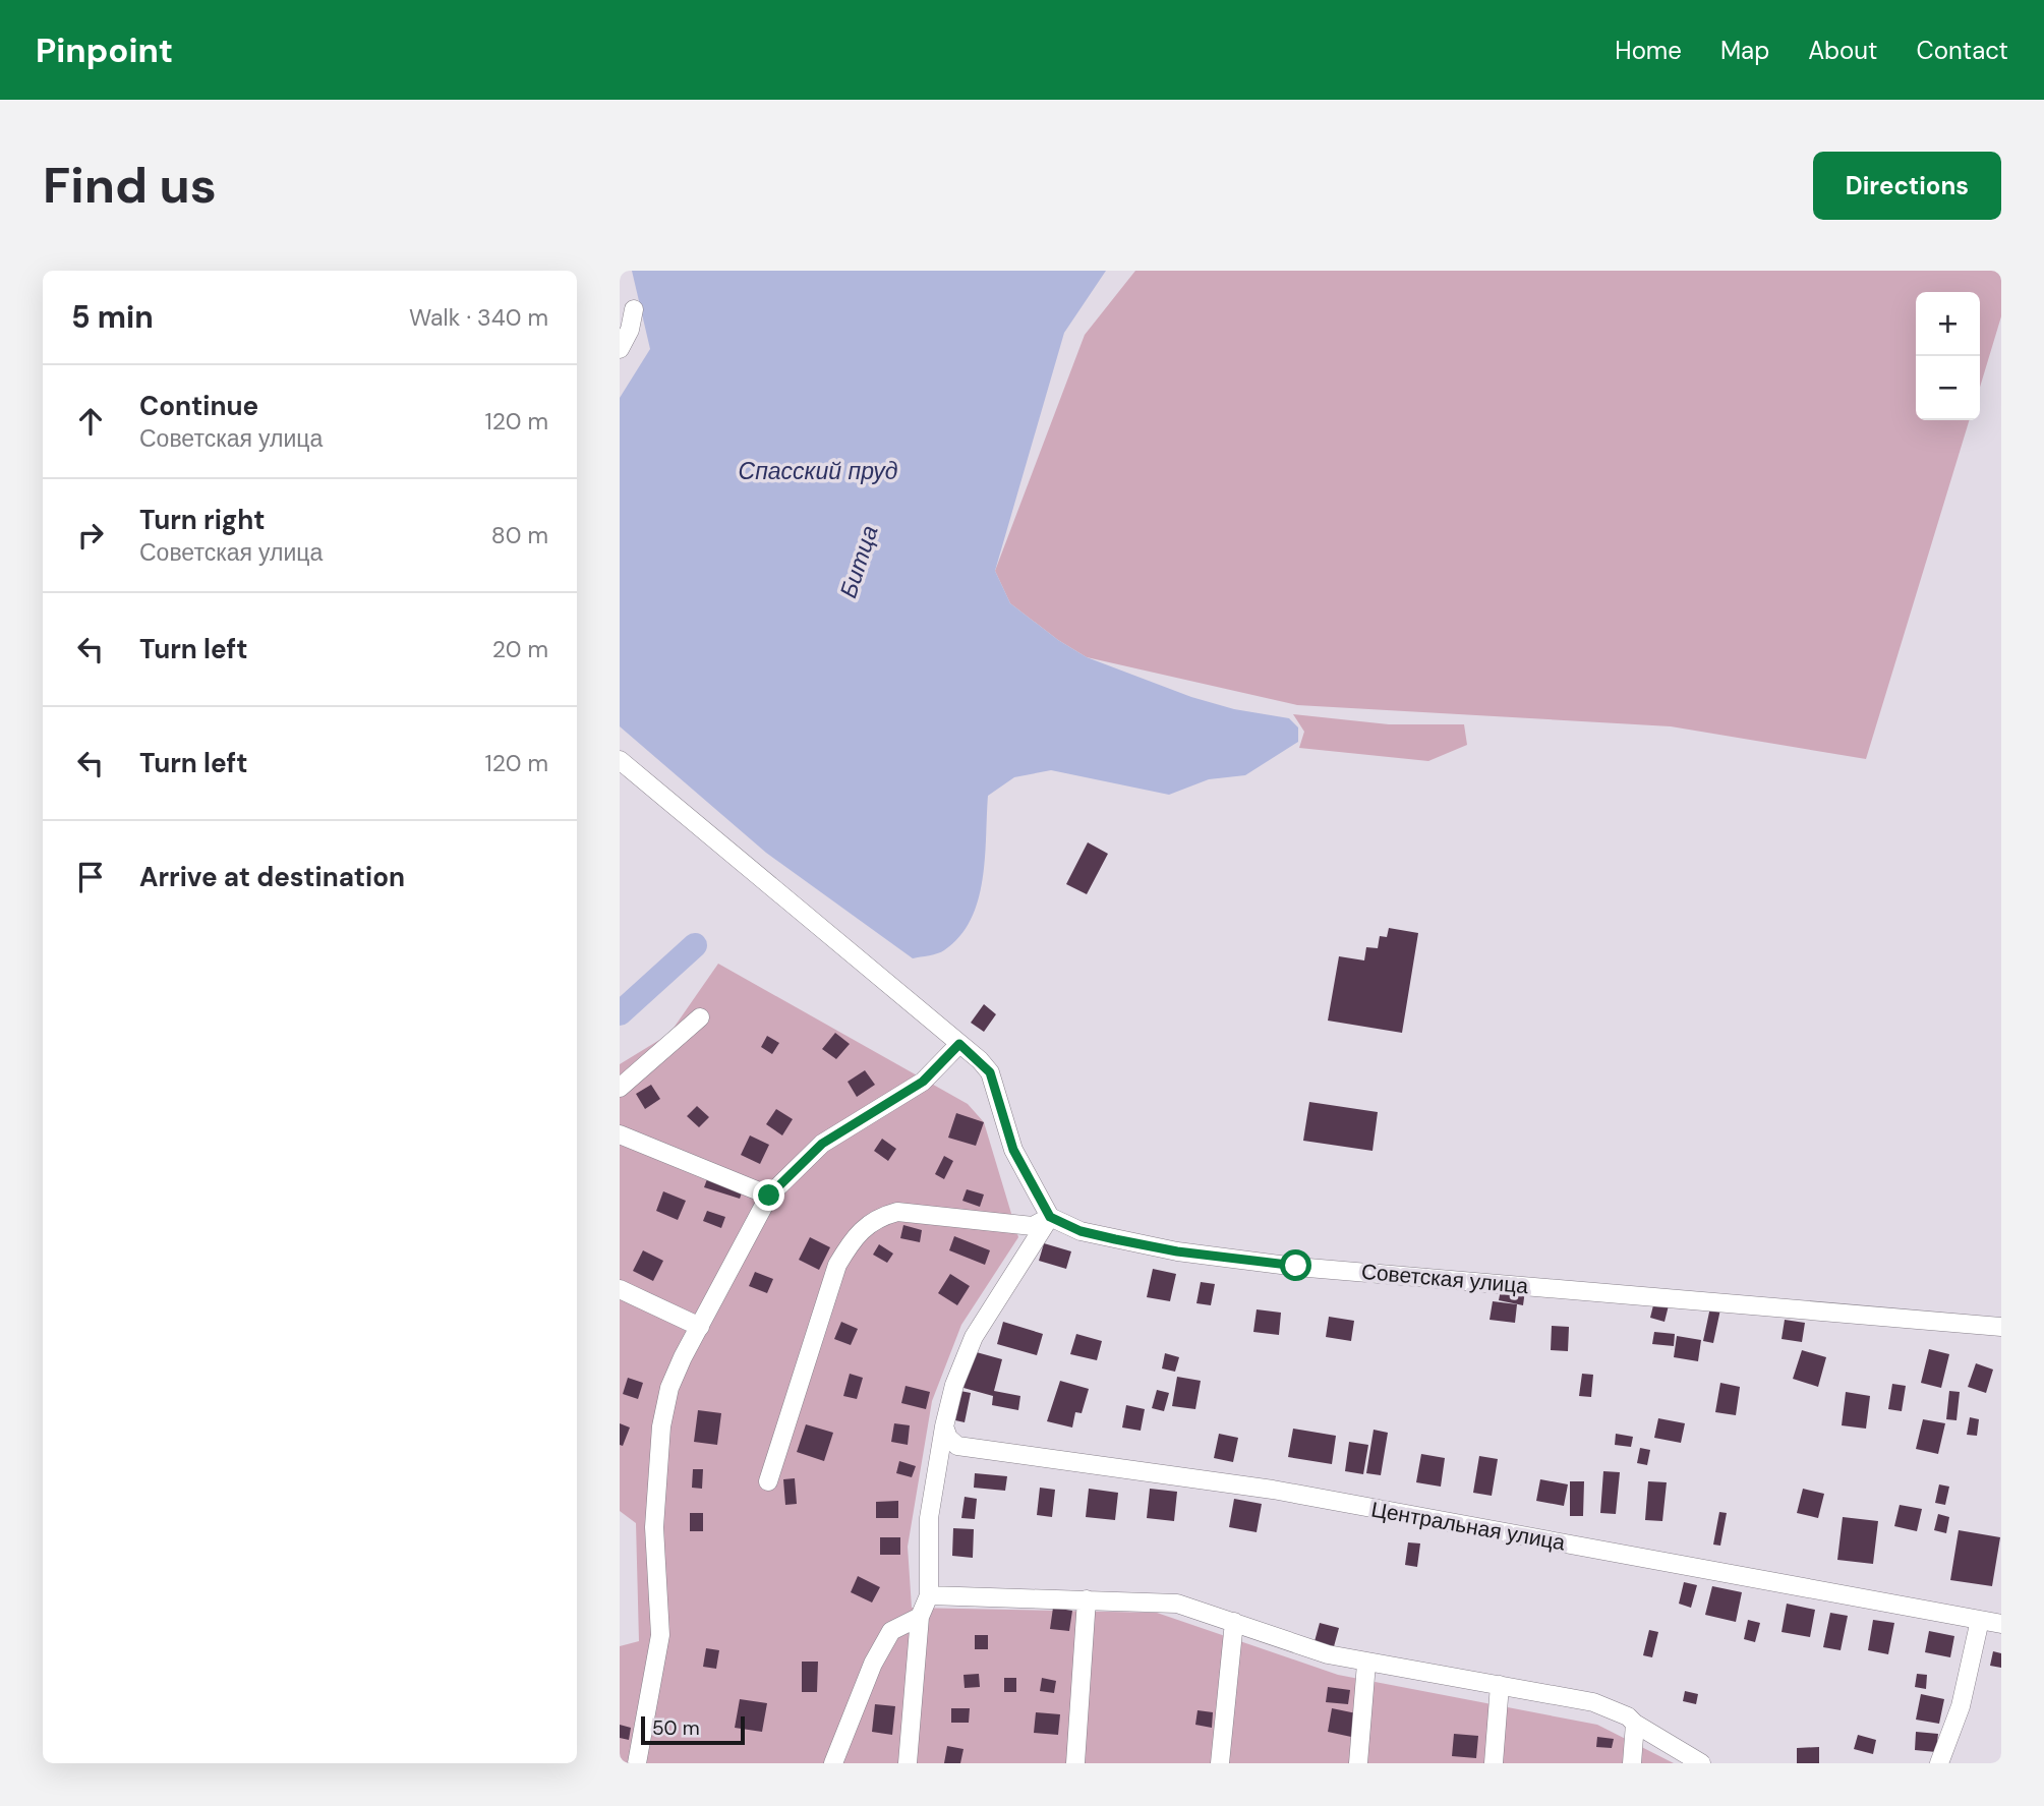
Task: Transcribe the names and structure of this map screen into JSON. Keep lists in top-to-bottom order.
{
  "streets": {
    "street": ["Советская улица", "Центральная улица"]
  },
  "water": ["Спасский пруд", "Битца"],
  "scale_bar": "50 m",
  "page": {
    "header": "Pinpoint",
    "nav": [
      "Home",
      "Map",
      "About",
      "Contact"
    ],
    "buttons": "Directions",
    "title": "Find us",
    "heading": ["5 min", "Walk · 340 m"],
    "map_buttons": ["+", "−"],
    "list": [
      ["Continue", "Советская улица", "120 m"],
      ["Turn right", "Советская улица", "80 m"],
      ["Turn left", "20 m"],
      ["Turn left", "120 m"],
      "Arrive at destination"
    ],
    "scale": "50 m"
  }
}
